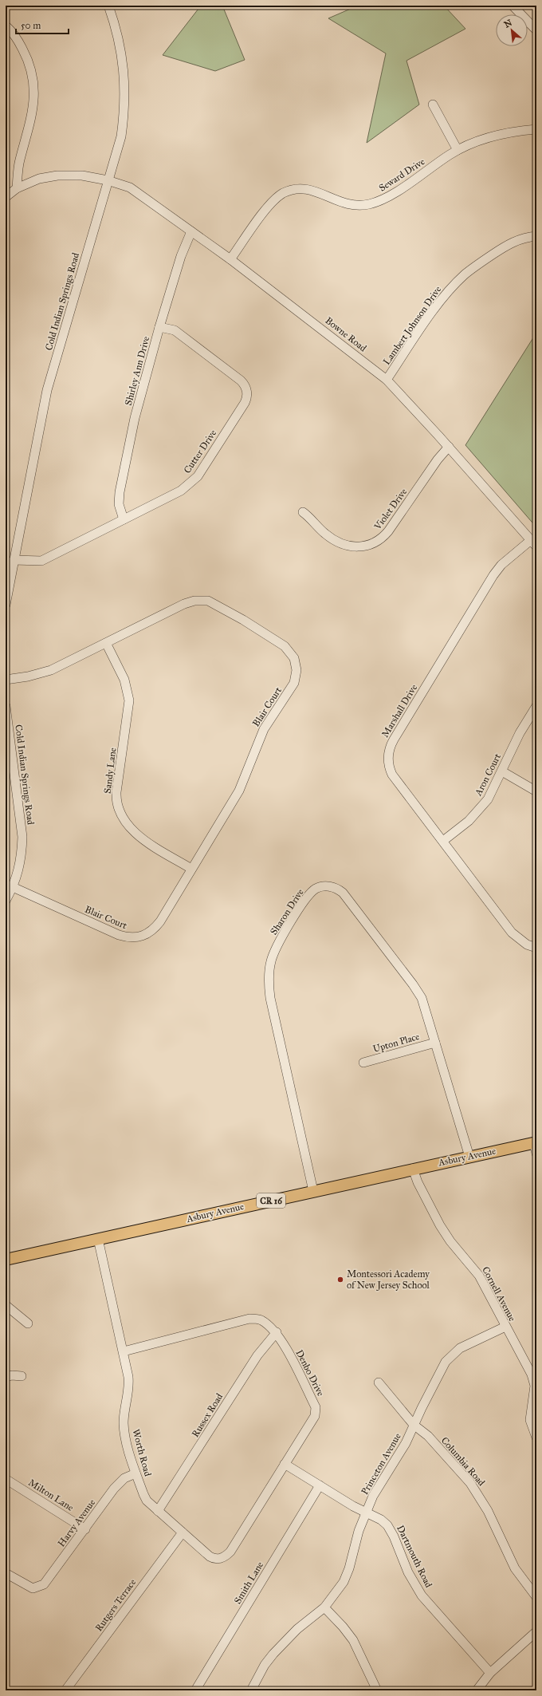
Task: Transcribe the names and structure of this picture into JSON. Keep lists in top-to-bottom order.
{
  "streets": {
    "main road": ["Asbury Avenue", "CR 16"],
    "street": [
      "Seward Drive",
      "Cold Indian Springs Road",
      "Lambert Johnson Drive",
      "Bowne Road",
      "Shirley Ann Drive",
      "Cutter Drive",
      "Violet Drive",
      "Blair Court",
      "Marshall Drive",
      "Sandy Lane",
      "Aron Court",
      "Sharon Drive",
      "Upton Place",
      "Cornell Avenue",
      "Denbo Drive",
      "Russex Road",
      "Worth Road",
      "Columbia Road",
      "Princeton Avenue",
      "Milton Lane",
      "Harvy Avenue",
      "Dartmouth Road",
      "Smith Lane",
      "Rutgers Terrace"
    ]
  },
  "crossings": [
    ["Seward Drive", "Bowne Road"],
    ["Cold Indian Springs Road", "Bowne Road"],
    ["Cold Indian Springs Road", "Cutter Drive"],
    ["Cold Indian Springs Road", "Blair Court"],
    ["Lambert Johnson Drive", "Bowne Road"],
    ["Bowne Road", "Shirley Ann Drive"],
    ["Bowne Road", "Violet Drive"],
    ["Bowne Road", "Marshall Drive"],
    ["Shirley Ann Drive", "Cutter Drive"],
    ["Blair Court", "Sandy Lane"],
    ["Marshall Drive", "Aron Court"],
    ["Sharon Drive", "Upton Place"],
    ["Sharon Drive", "Asbury Avenue"],
    ["Asbury Avenue", "Cornell Avenue"],
    ["Asbury Avenue", "Worth Road"],
    ["Cornell Avenue", "Princeton Avenue"],
    ["Denbo Drive", "Russex Road"],
    ["Denbo Drive", "Worth Road"],
    ["Denbo Drive", "Dartmouth Road"],
    ["Russex Road", "Worth Road"],
    ["Worth Road", "Harvy Avenue"],
    ["Worth Road", "Rutgers Terrace"],
    ["Columbia Road", "Princeton Avenue"],
    ["Princeton Avenue", "Dartmouth Road"],
    ["Milton Lane", "Harvy Avenue"],
    ["Dartmouth Road", "Smith Lane"]
  ],
  "places": ["Montessori Academy of New Jersey School"],
  "scale_bar": "50 m",
  "north": "top left"
}
